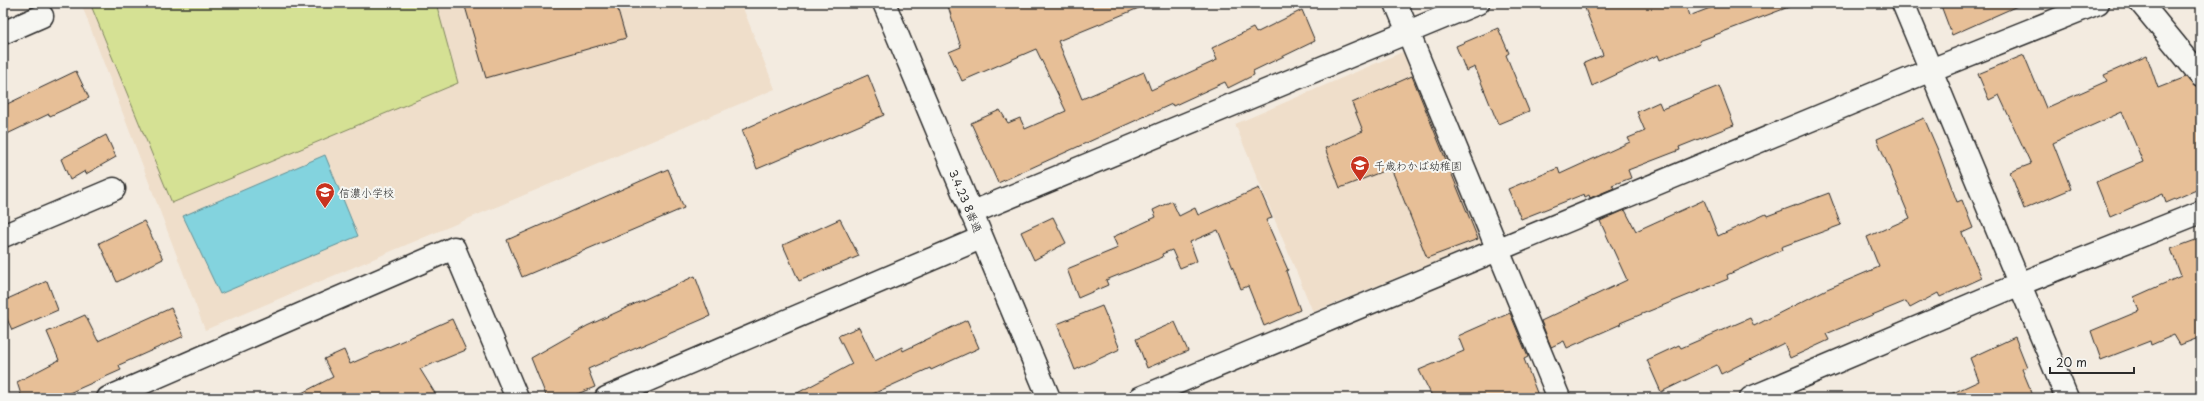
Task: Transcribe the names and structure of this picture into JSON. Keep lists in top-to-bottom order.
{
  "streets": {
    "street": ["3.4.23 8番通"]
  },
  "places": {
    "school or university": ["千歳わかば幼稚園", "信濃小学校"]
  },
  "scale_bar": "20 m"
}
